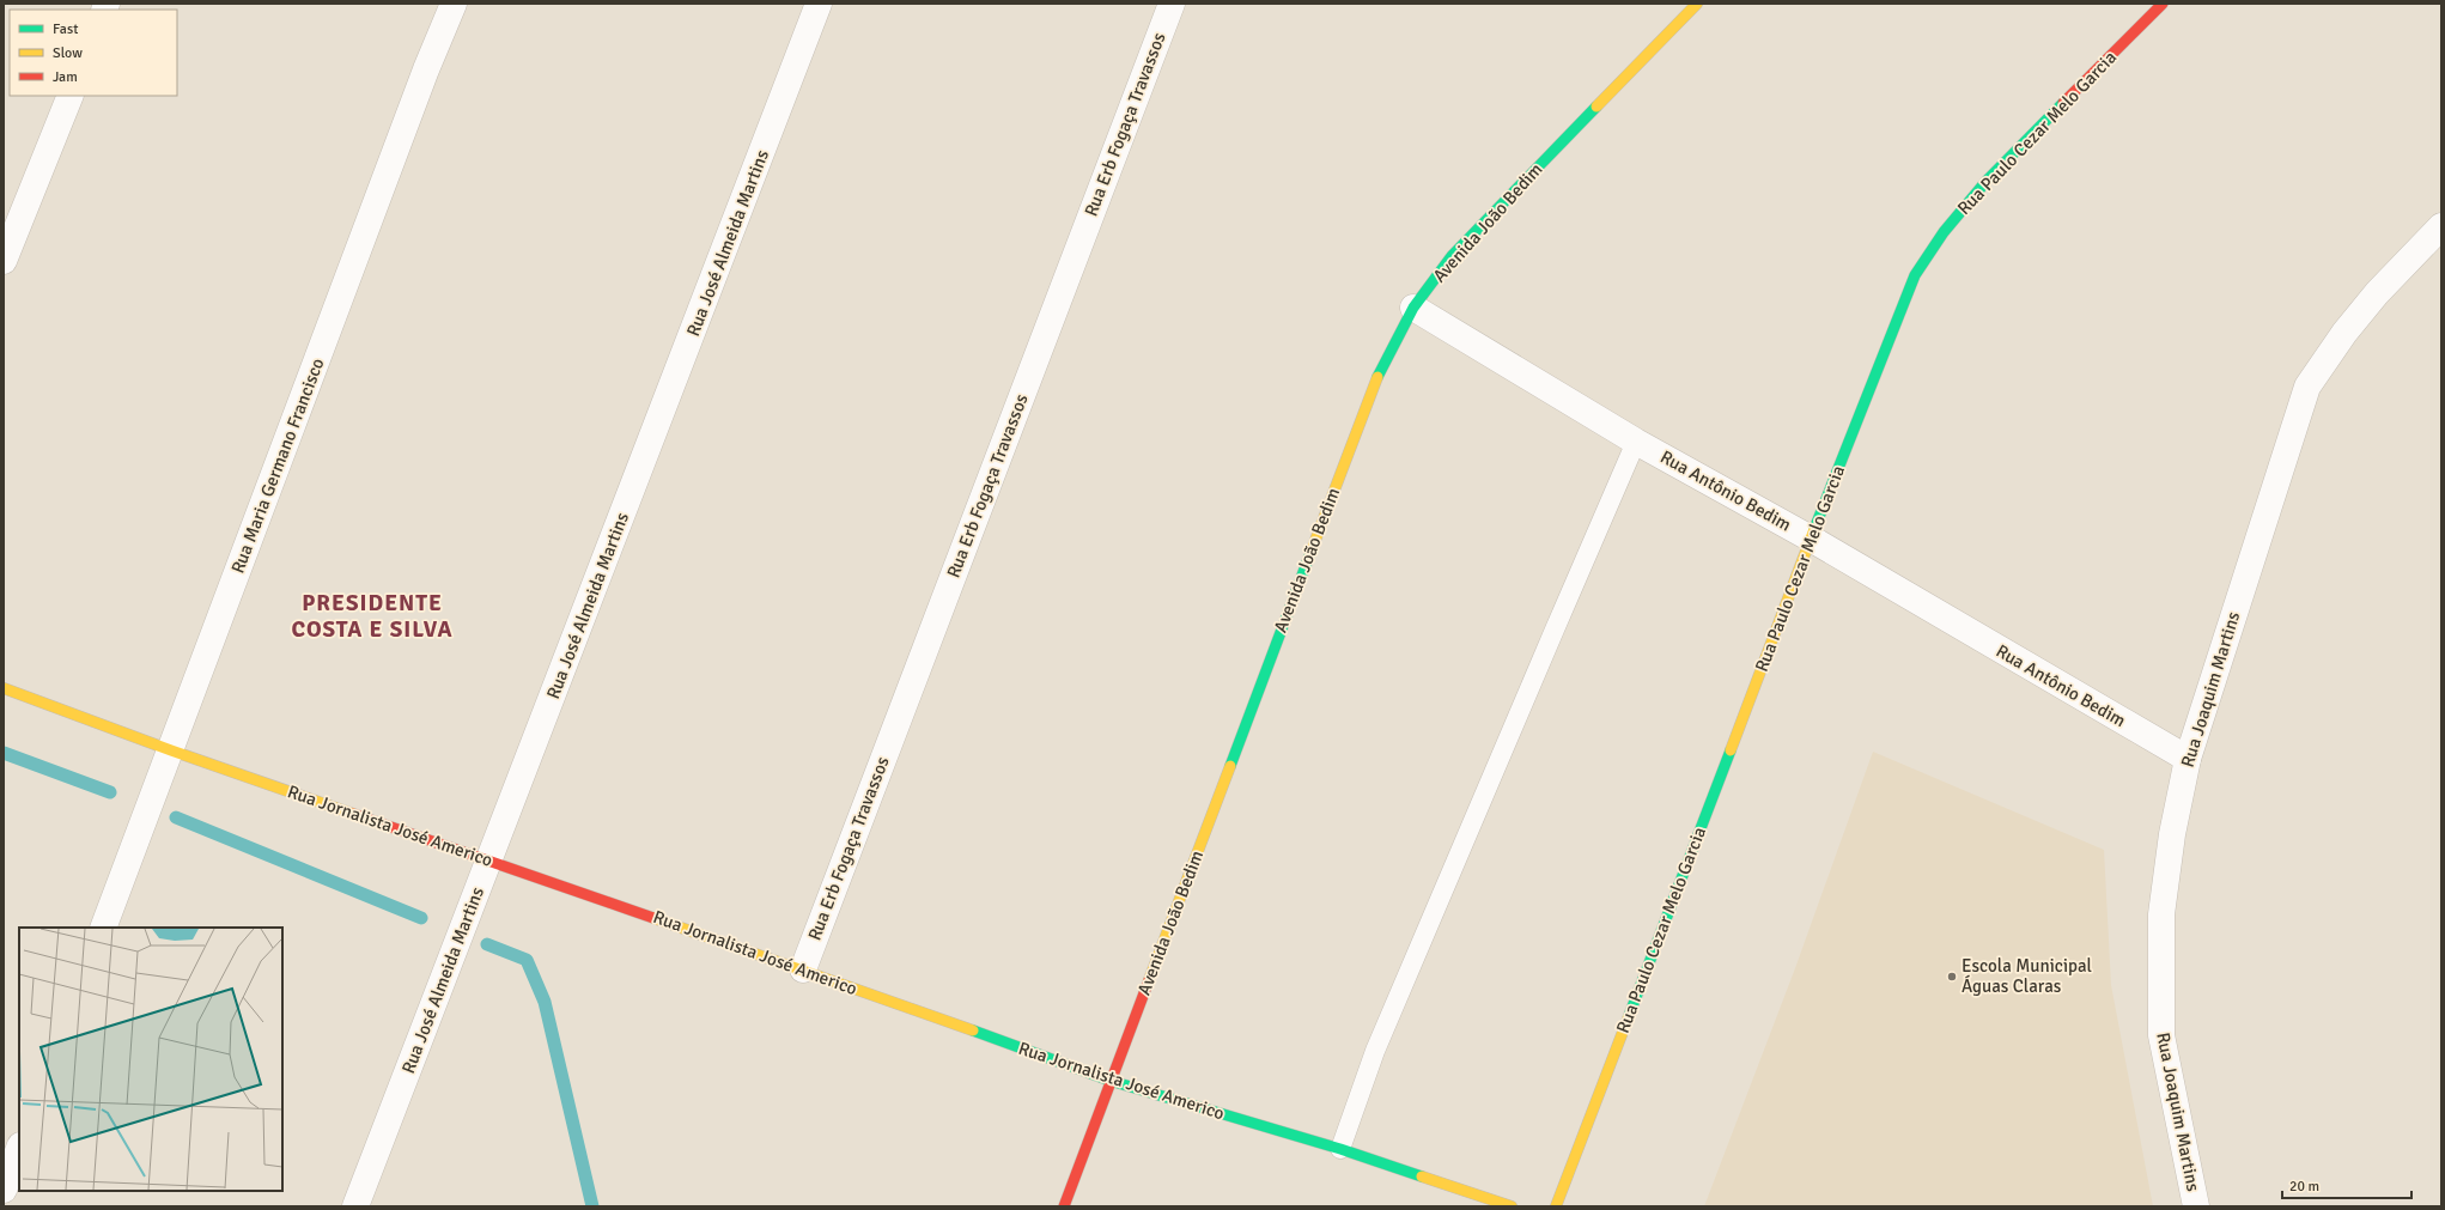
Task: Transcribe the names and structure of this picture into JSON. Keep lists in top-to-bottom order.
{
  "streets": {
    "street": [
      "Rua Erb Fogaça Travassos",
      "Rua Paulo Cezar Melo Garcia",
      "Avenida João Bedim",
      "Rua José Almeida Martins",
      "Rua Maria Germano Francisco",
      "Rua Antônio Bedim",
      "Rua Joaquim Martins",
      "Rua Jornalista José Americo"
    ]
  },
  "crossings": [
    ["Rua Erb Fogaça Travassos", "Rua Jornalista José Americo"],
    ["Rua Paulo Cezar Melo Garcia", "Rua Antônio Bedim"],
    ["Avenida João Bedim", "Rua Antônio Bedim"],
    ["Avenida João Bedim", "Rua Jornalista José Americo"],
    ["Rua José Almeida Martins", "Rua Jornalista José Americo"],
    ["Rua Maria Germano Francisco", "Rua Jornalista José Americo"],
    ["Rua Antônio Bedim", "Rua Joaquim Martins"]
  ],
  "districts": ["PRESIDENTE COSTA E SILVA"],
  "places": ["Escola Municipal Águas Claras"],
  "legend": ["Fast", "Slow", "Jam"],
  "scale_bar": "20 m"
}
